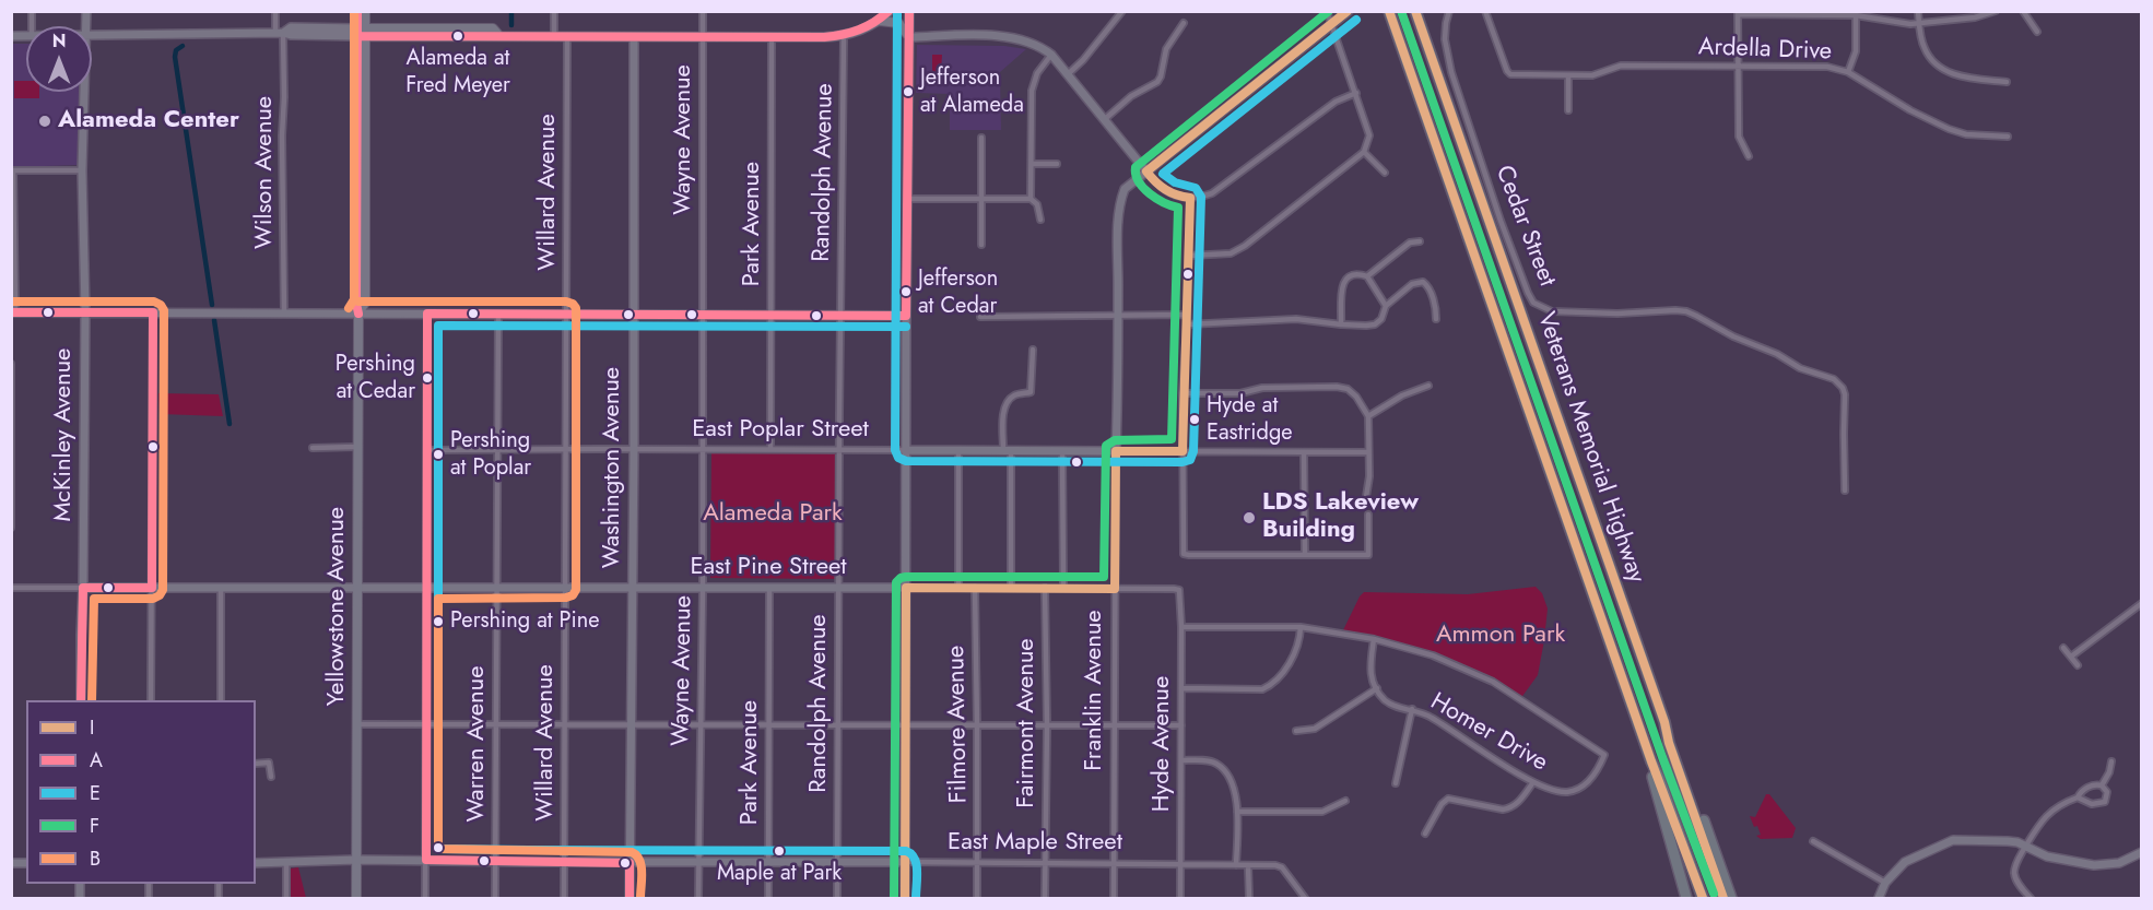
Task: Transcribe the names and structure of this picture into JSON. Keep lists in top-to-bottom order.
{
  "streets": {
    "highway": ["Veterans Memorial Highway"],
    "main road": ["Yellowstone Avenue"],
    "street": [
      "Ardella Drive",
      "Wayne Avenue",
      "Wilson Avenue",
      "Randolph Avenue",
      "Willard Avenue",
      "Park Avenue",
      "Cedar Street",
      "East Poplar Street",
      "McKinley Avenue",
      "Washington Avenue",
      "East Pine Street",
      "Franklin Avenue",
      "Fairmont Avenue",
      "Filmore Avenue",
      "Homer Drive",
      "Warren Avenue",
      "Hyde Avenue",
      "East Maple Street"
    ]
  },
  "crossings": [
    ["Wayne Avenue", "East Poplar Street"],
    ["Wayne Avenue", "East Pine Street"],
    ["Wayne Avenue", "East Maple Street"],
    ["Randolph Avenue", "East Poplar Street"],
    ["Randolph Avenue", "East Pine Street"],
    ["Randolph Avenue", "East Maple Street"],
    ["Willard Avenue", "East Poplar Street"],
    ["Willard Avenue", "East Pine Street"],
    ["Willard Avenue", "East Maple Street"],
    ["Park Avenue", "East Poplar Street"],
    ["Park Avenue", "East Pine Street"],
    ["Park Avenue", "East Maple Street"],
    ["East Poplar Street", "Washington Avenue"],
    ["East Poplar Street", "Franklin Avenue"],
    ["East Poplar Street", "Warren Avenue"],
    ["McKinley Avenue", "East Pine Street"],
    ["Washington Avenue", "East Pine Street"],
    ["Washington Avenue", "East Maple Street"],
    ["East Pine Street", "Yellowstone Avenue"],
    ["East Pine Street", "Franklin Avenue"],
    ["East Pine Street", "Fairmont Avenue"],
    ["East Pine Street", "Filmore Avenue"],
    ["East Pine Street", "Warren Avenue"],
    ["East Pine Street", "Hyde Avenue"],
    ["Yellowstone Avenue", "East Maple Street"],
    ["Franklin Avenue", "East Maple Street"],
    ["Fairmont Avenue", "East Maple Street"],
    ["Filmore Avenue", "East Maple Street"],
    ["Warren Avenue", "East Maple Street"],
    ["Hyde Avenue", "East Maple Street"]
  ],
  "parks": ["Alameda Park", "Ammon Park"],
  "places": [
    "Alameda at Fred Meyer",
    "Jefferson at Alameda",
    "Alameda Center",
    "Jefferson at Cedar",
    "Pershing at Cedar",
    "Hyde at Eastridge",
    "Pershing at Poplar",
    "LDS Lakeview Building",
    "Pershing at Pine",
    "Maple at Park"
  ],
  "lines": [
    "transit line I",
    "transit line A",
    "transit line E",
    "transit line F",
    "transit line B"
  ],
  "legend": [
    "I",
    "A",
    "E",
    "F",
    "B"
  ],
  "north": "top"
}
